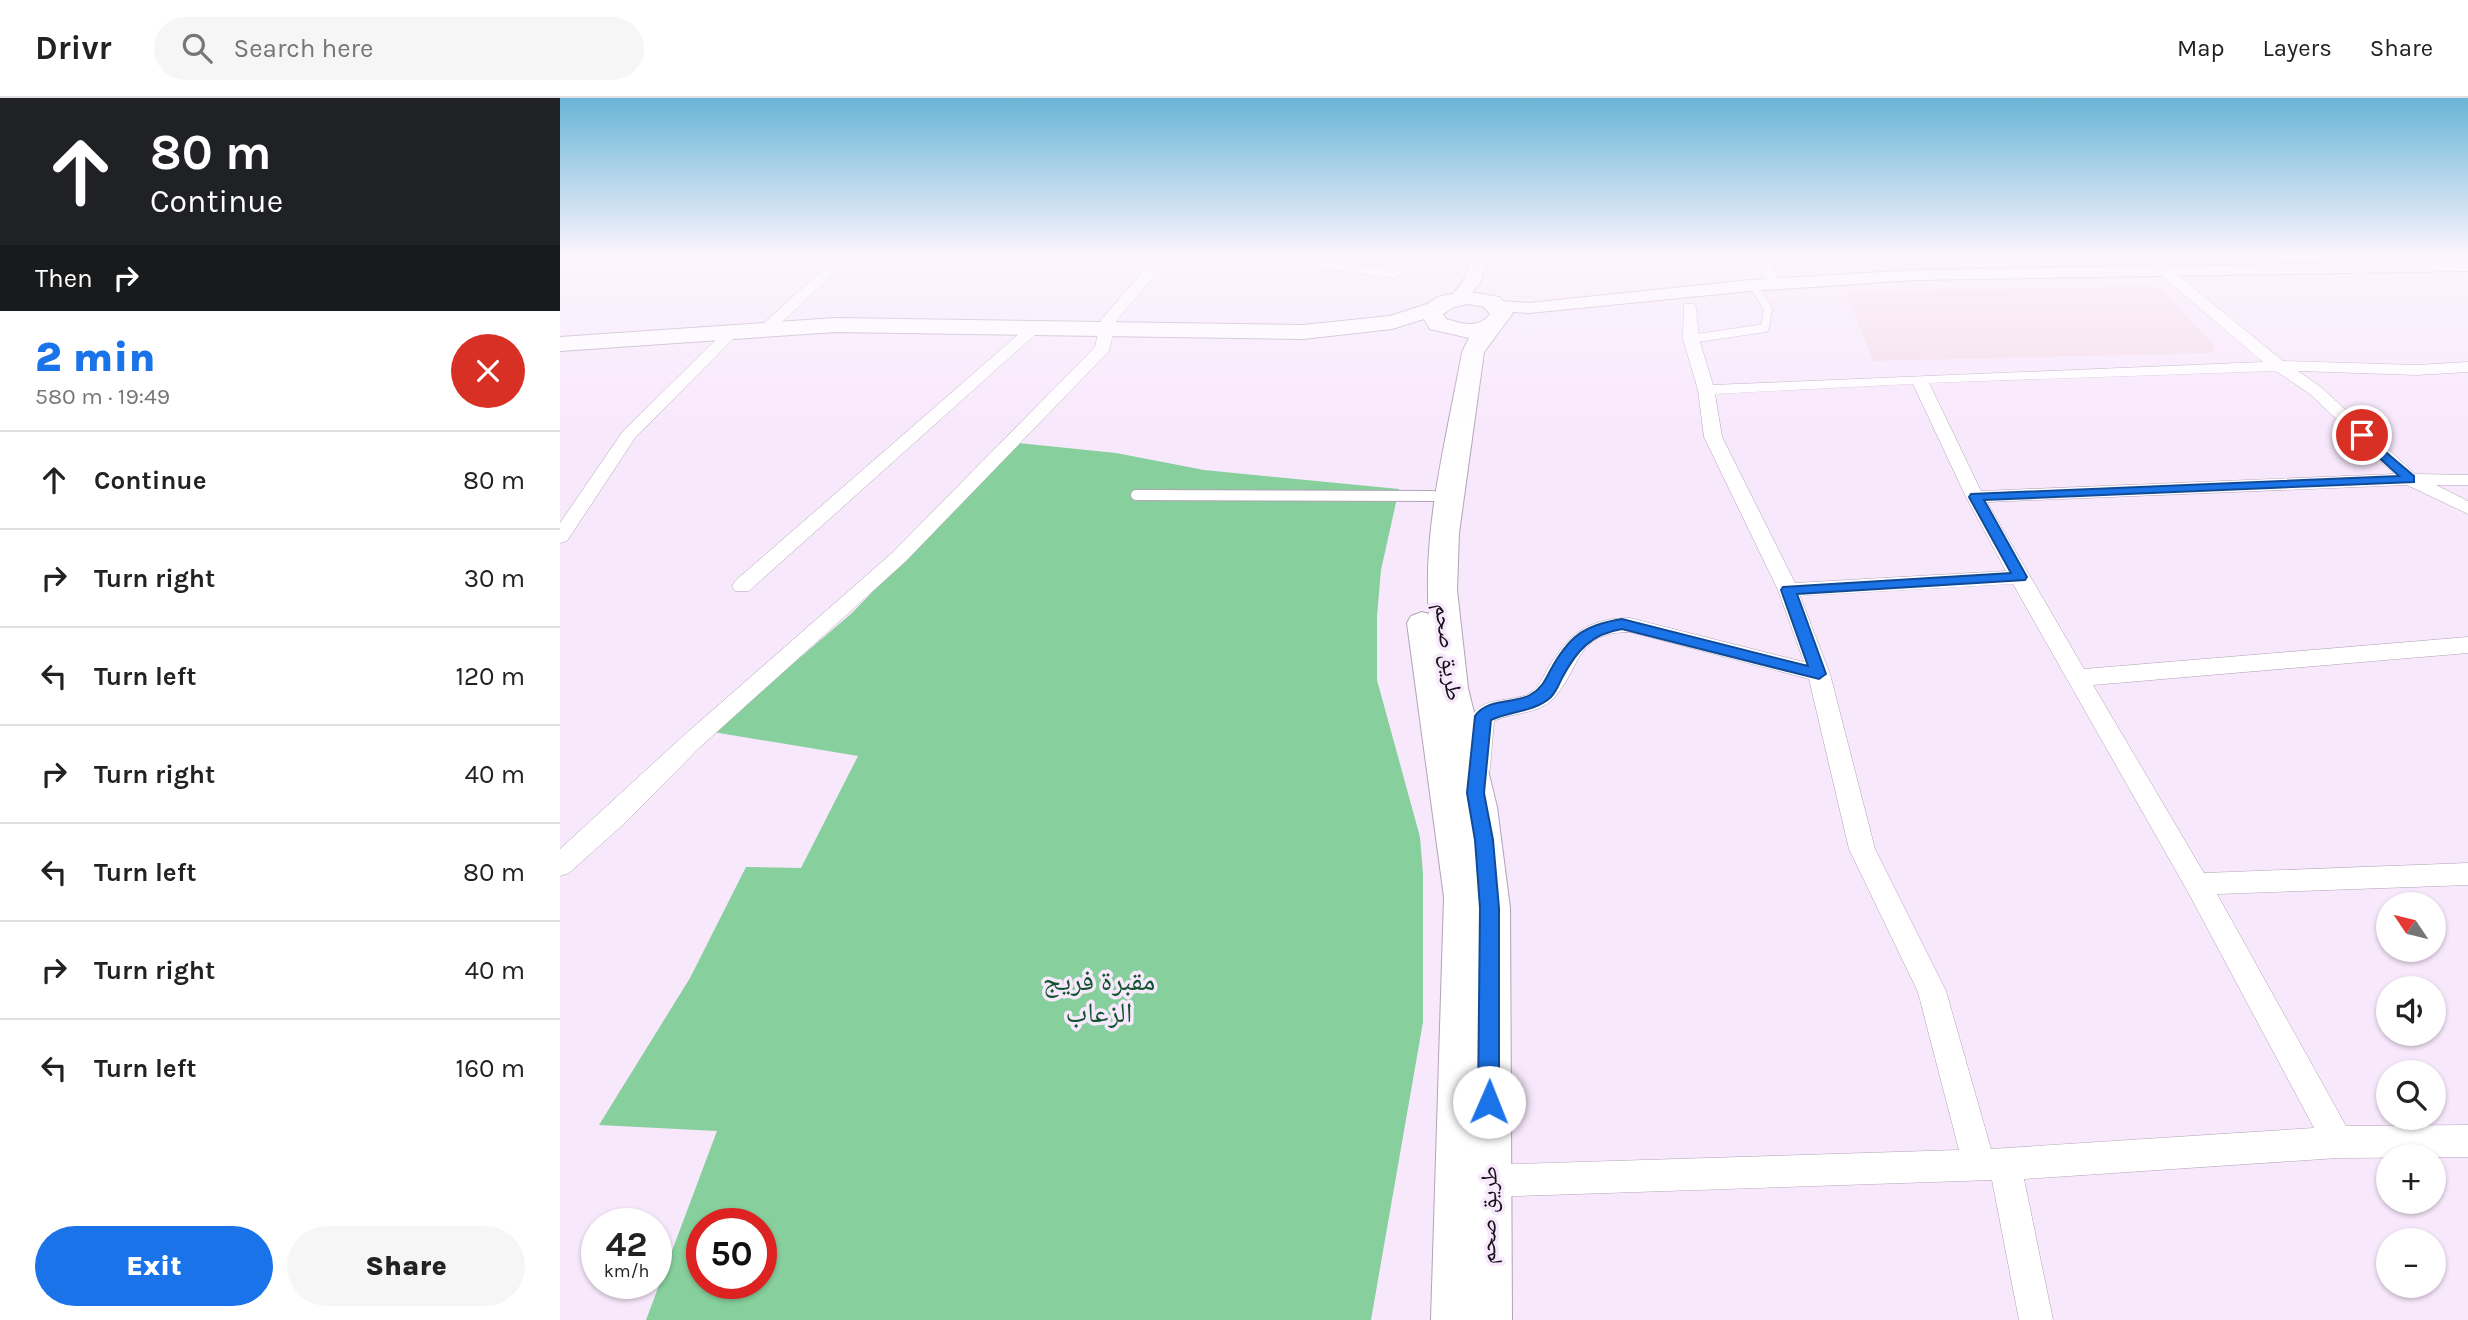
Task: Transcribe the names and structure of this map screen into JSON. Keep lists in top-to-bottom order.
{
  "streets": {
    "main road": ["طريق صحم"]
  },
  "parks": ["مقبرة فريج الزعاب"],
  "north": "top left",
  "page": {
    "header": "Drivr",
    "search": "Search here",
    "nav": ["Map", "Layers", "Share"],
    "turn": ["80 m", "Continue"],
    "then": "Then",
    "heading": ["2 min", "580 m · 19:49"],
    "list": [
      {
        "name": "Continue",
        "value": "80 m"
      },
      {
        "name": "Turn right",
        "value": "30 m"
      },
      {
        "name": "Turn left",
        "value": "120 m"
      },
      {
        "name": "Turn right",
        "value": "40 m"
      },
      {
        "name": "Turn left",
        "value": "80 m"
      },
      {
        "name": "Turn right",
        "value": "40 m"
      },
      {
        "name": "Turn left",
        "value": "160 m"
      }
    ],
    "map_buttons": ["+", "−"],
    "speed": "42 km/h",
    "limit": "50",
    "buttons": ["Exit", "Share"]
  }
}
